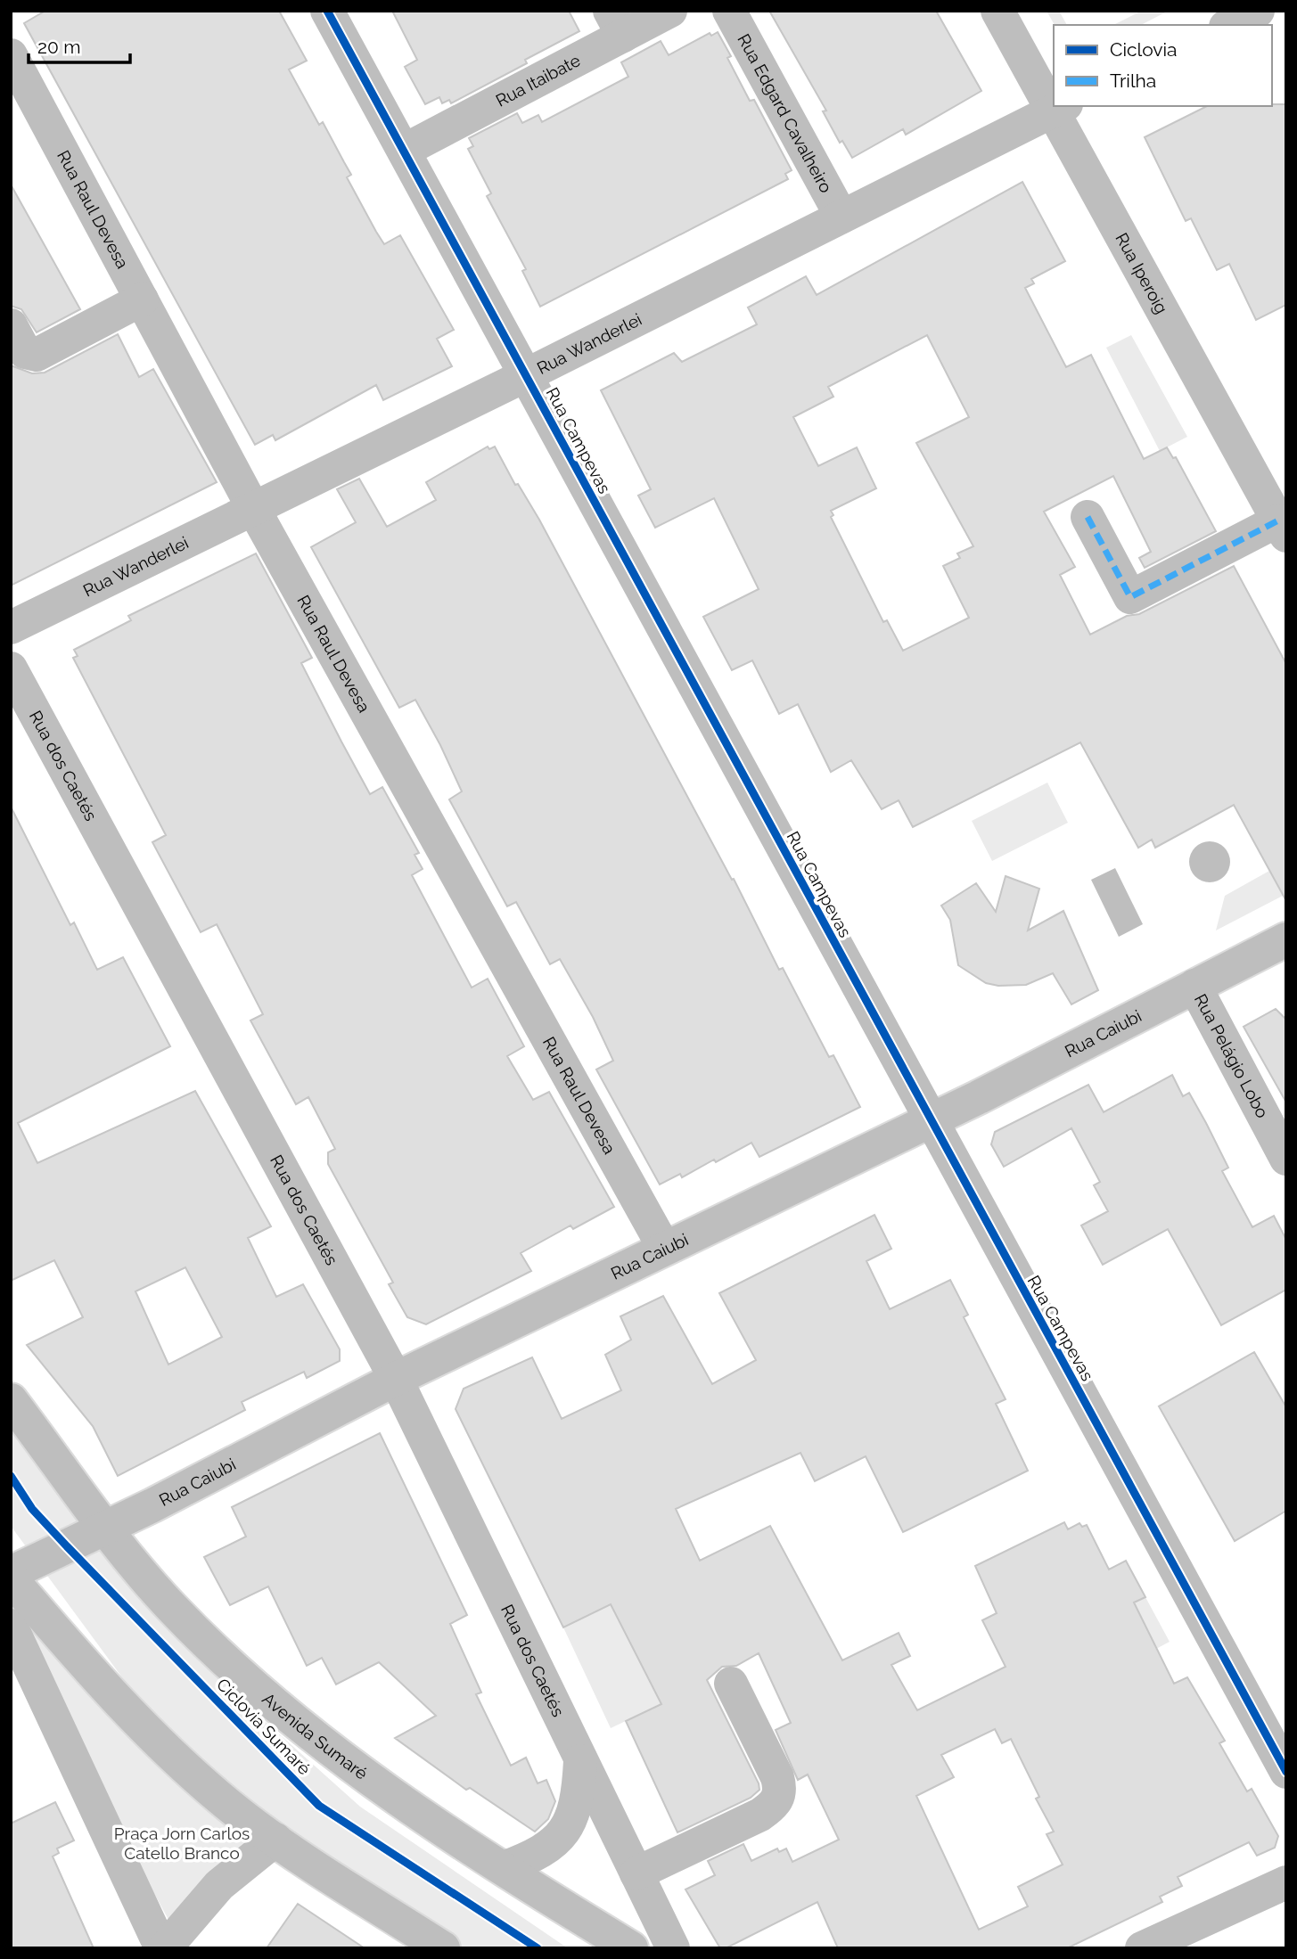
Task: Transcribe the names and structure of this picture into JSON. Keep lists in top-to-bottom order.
{
  "streets": {
    "street": [
      "Rua Itaibate",
      "Rua Edgard Cavalheiro",
      "Rua Raul Devesa",
      "Rua Iperoig",
      "Rua Wanderlei",
      "Rua Campevas",
      "Rua dos Caetés",
      "Rua Caiubi",
      "Rua Pelágio Lobo",
      "Avenida Sumaré"
    ],
    "cycle path": ["Ciclovia Sumaré"]
  },
  "crossings": [
    ["Rua Itaibate", "Rua Campevas"],
    ["Rua Edgard Cavalheiro", "Rua Wanderlei"],
    ["Rua Raul Devesa", "Rua Wanderlei"],
    ["Rua Raul Devesa", "Rua Caiubi"],
    ["Rua Iperoig", "Rua Wanderlei"],
    ["Rua Wanderlei", "Rua Campevas"],
    ["Rua Campevas", "Rua Caiubi"],
    ["Rua dos Caetés", "Rua Caiubi"],
    ["Rua dos Caetés", "Avenida Sumaré"],
    ["Rua Caiubi", "Rua Pelágio Lobo"],
    ["Rua Caiubi", "Avenida Sumaré"]
  ],
  "parks": ["Praça Jorn Carlos Catello Branco"],
  "legend": ["Ciclovia", "Trilha"],
  "scale_bar": "20 m"
}
